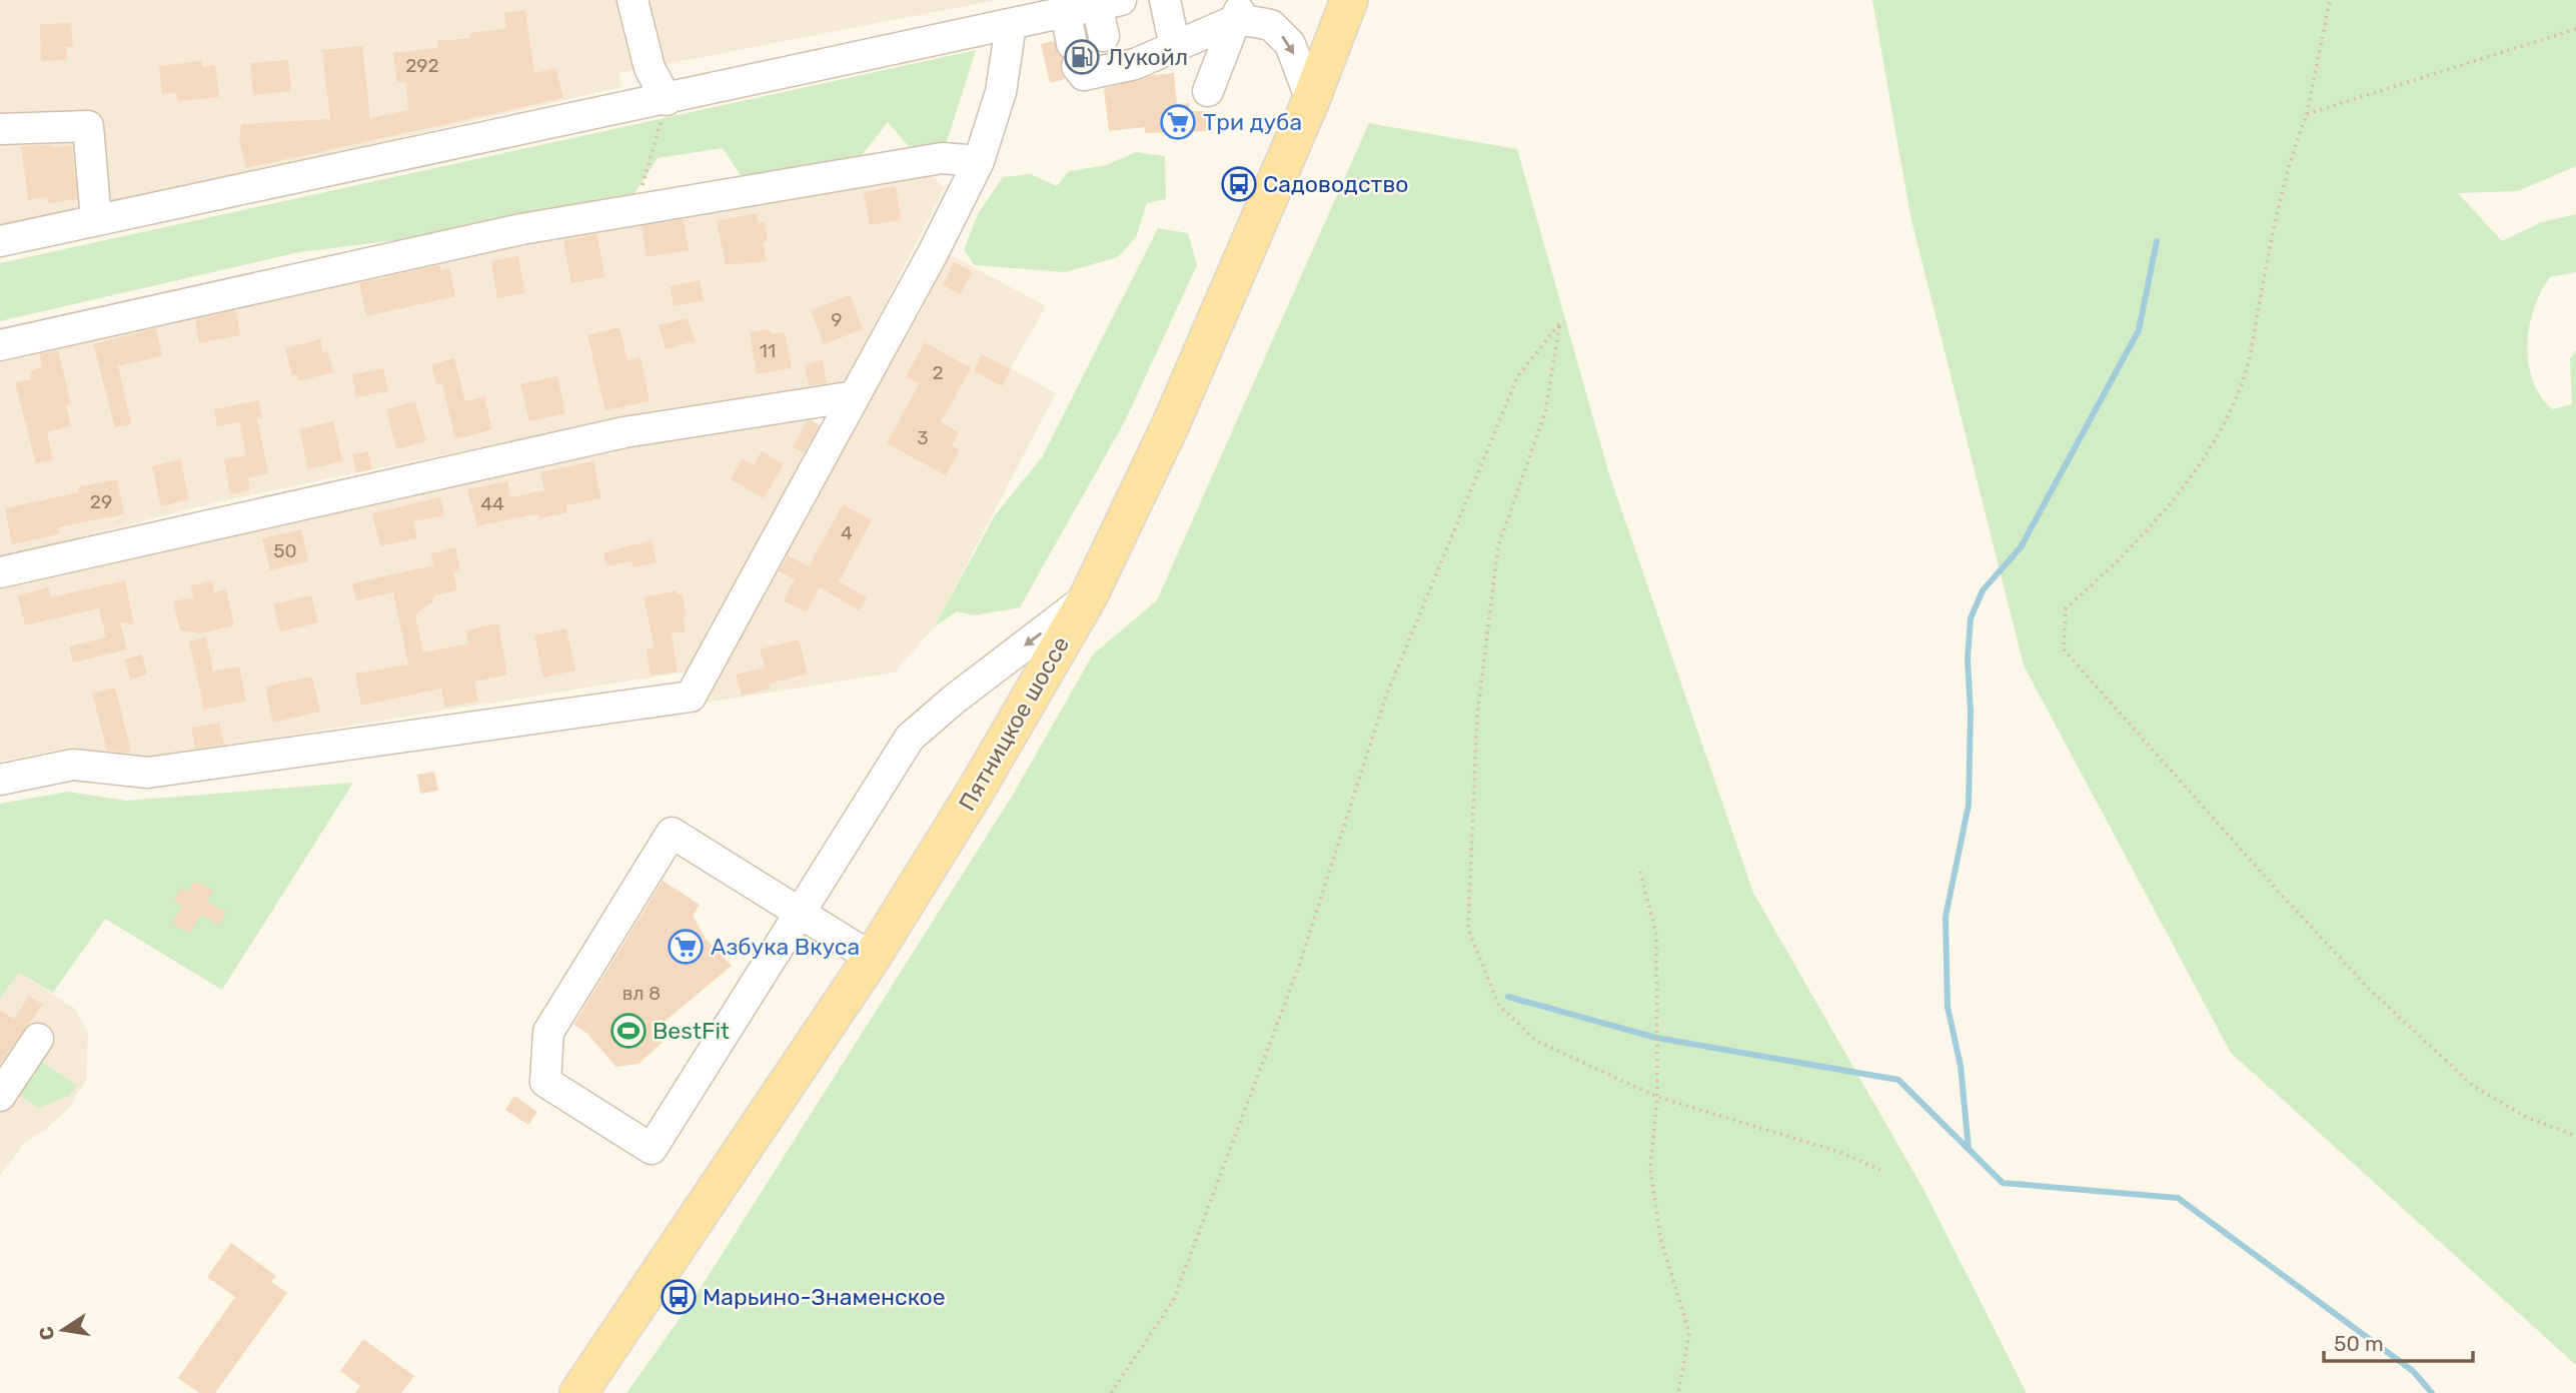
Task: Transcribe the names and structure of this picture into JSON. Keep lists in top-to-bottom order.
{
  "streets": {
    "main road": ["Пятницкое шоссе"]
  },
  "places": {
    "fuel station": ["Лукойл"],
    "supermarket": ["Три дуба", "Азбука Вкуса"],
    "bus stop": ["Садоводство", "Марьино-Знаменское"],
    "sports": ["BestFit"]
  },
  "house_numbers": [
    "292",
    "9",
    "11",
    "2",
    "3",
    "29",
    "44",
    "4",
    "50",
    "вл 8"
  ],
  "scale_bar": "50 m",
  "north": "left"
}
